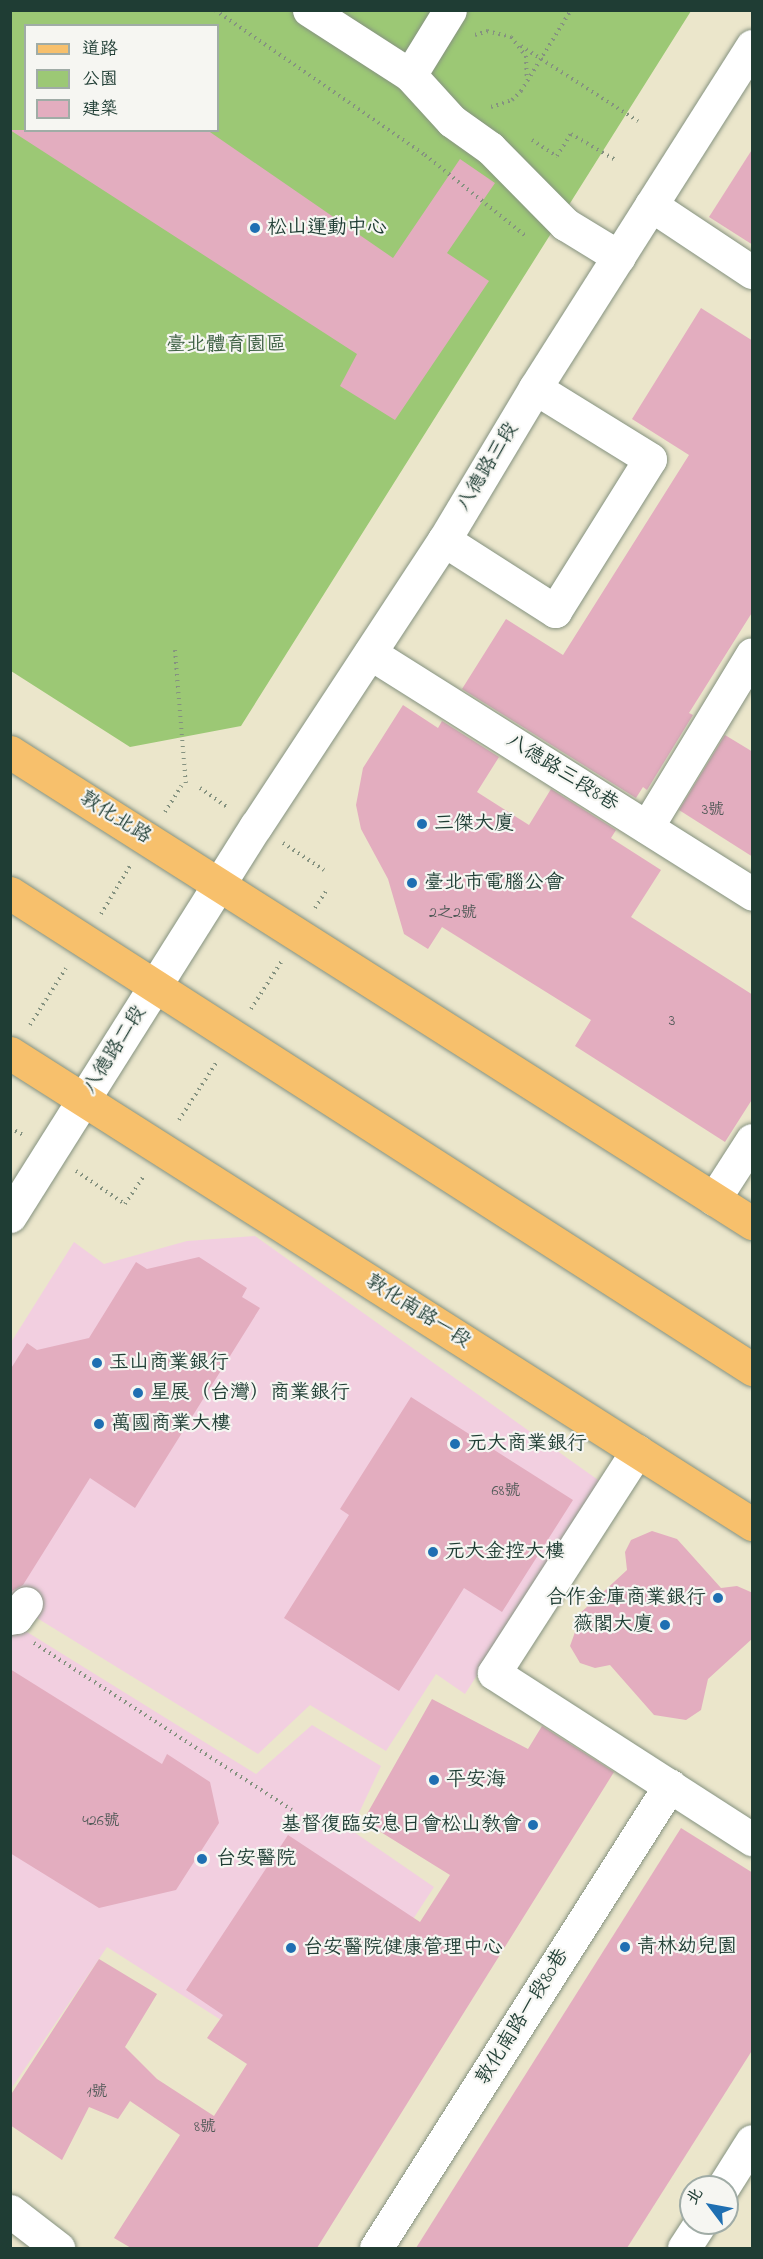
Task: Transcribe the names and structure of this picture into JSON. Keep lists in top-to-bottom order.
{
  "streets": {
    "main road": ["敦化北路", "敦化南路一段"],
    "street": [
      "八德路三段",
      "八德路三段8巷",
      "八德路二段",
      "敦化南路一段80巷"
    ]
  },
  "crossings": [
    ["八德路三段", "八德路三段8巷"],
    ["八德路三段", "敦化北路"],
    ["八德路三段", "八德路二段"],
    ["敦化北路", "八德路二段"],
    ["八德路二段", "敦化南路一段"]
  ],
  "parks": ["臺北體育園區"],
  "places": [
    "松山運動中心",
    "三傑大廈",
    "臺北市電腦公會",
    "玉山商業銀行",
    "星展（台灣）商業銀行",
    "萬國商業大樓",
    "元大商業銀行",
    "元大金控大樓",
    "合作金庫商業銀行",
    "薇閣大廈",
    "平安海",
    "基督復臨安息日會松山教會",
    "台安醫院",
    "青林幼兒園",
    "台安醫院健康管理中心"
  ],
  "house_numbers": [
    "3號",
    "2之2號",
    "3",
    "68號",
    "426號",
    "1號",
    "8號"
  ],
  "legend": ["道路", "公園", "建築"],
  "north": "top left"
}
